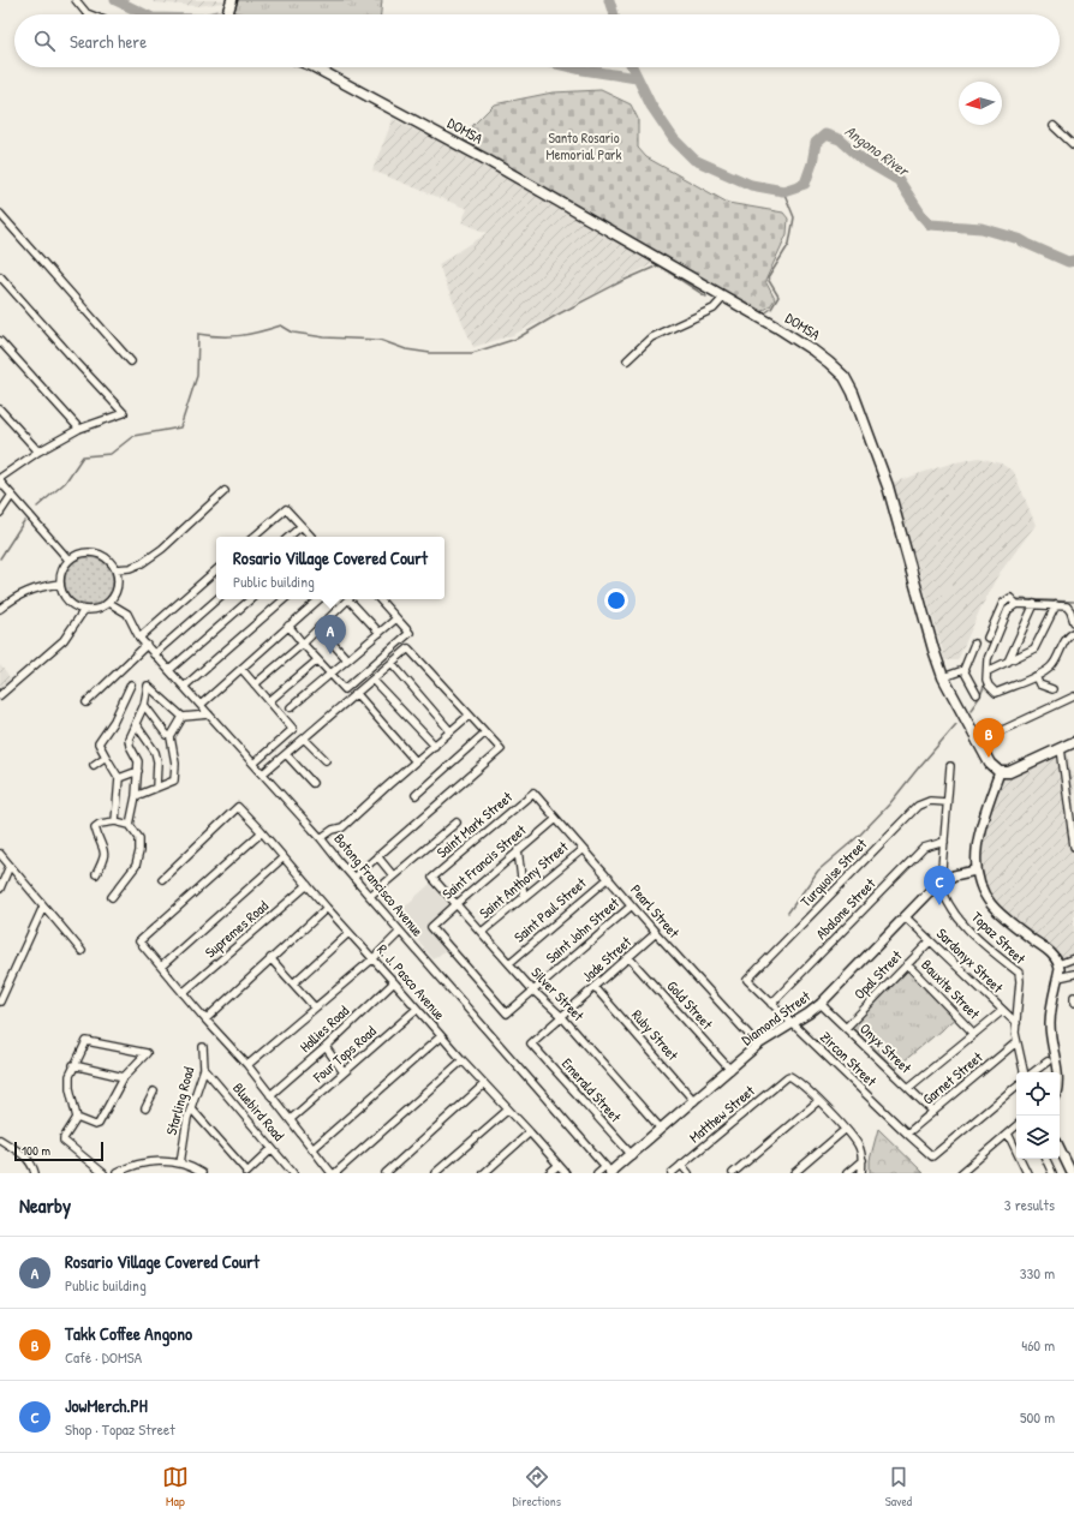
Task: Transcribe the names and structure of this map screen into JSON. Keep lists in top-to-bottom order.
{
  "streets": {
    "main road": ["DOMSA"],
    "street": [
      "Saint Mark Street",
      "Saint Francis Street",
      "Turquoise Street",
      "Saint Anthony Street",
      "Botong Francisco Avenue",
      "Abalone Street",
      "Saint Paul Street",
      "Pearl Street",
      "Supremes Road",
      "Saint John Street",
      "Topaz Street",
      "Jade Street",
      "Sardonyx Street",
      "Opal Street",
      "R. J. Pasco Avenue",
      "Bauxite Street",
      "Silver Street",
      "Gold Street",
      "Diamond Street",
      "Hollies Road",
      "Ruby Street",
      "Onyx Street",
      "Four Tops Road",
      "Zircon Street",
      "Garnet Street",
      "Emerald Street",
      "Starling Road",
      "Bluebird Road",
      "Matthew Street"
    ]
  },
  "crossings": [
    ["Saint Mark Street", "Pearl Street"],
    ["Saint Mark Street", "Silver Street"],
    ["Saint Francis Street", "Pearl Street"],
    ["Saint Francis Street", "Saint John Street"],
    ["Saint Francis Street", "Silver Street"],
    ["Turquoise Street", "Topaz Street"],
    ["Turquoise Street", "Zircon Street"],
    ["Saint Anthony Street", "Pearl Street"],
    ["Saint Anthony Street", "Silver Street"],
    ["Botong Francisco Avenue", "Diamond Street"],
    ["Abalone Street", "Topaz Street"],
    ["Abalone Street", "Zircon Street"],
    ["Saint Paul Street", "Pearl Street"],
    ["Saint Paul Street", "Silver Street"],
    ["Pearl Street", "Saint John Street"],
    ["Pearl Street", "Jade Street"],
    ["Pearl Street", "Diamond Street"],
    ["Supremes Road", "R. J. Pasco Avenue"],
    ["Saint John Street", "Silver Street"],
    ["Topaz Street", "Sardonyx Street"],
    ["Topaz Street", "Diamond Street"],
    ["Topaz Street", "Garnet Street"],
    ["Jade Street", "Silver Street"],
    ["Jade Street", "Gold Street"],
    ["Jade Street", "Ruby Street"],
    ["Jade Street", "Emerald Street"],
    ["Sardonyx Street", "Opal Street"],
    ["Sardonyx Street", "Diamond Street"],
    ["Opal Street", "Bauxite Street"],
    ["Opal Street", "Onyx Street"],
    ["R. J. Pasco Avenue", "Hollies Road"],
    ["R. J. Pasco Avenue", "Four Tops Road"],
    ["Silver Street", "Diamond Street"],
    ["Gold Street", "Diamond Street"],
    ["Diamond Street", "Ruby Street"],
    ["Diamond Street", "Onyx Street"],
    ["Diamond Street", "Zircon Street"],
    ["Diamond Street", "Emerald Street"],
    ["Onyx Street", "Garnet Street"],
    ["Zircon Street", "Garnet Street"],
    ["Starling Road", "Bluebird Road"]
  ],
  "water": ["Angono River"],
  "parks": ["Santo Rosario Memorial Park"],
  "scale_bar": "100 m",
  "north": "left",
  "page": {
    "search": "Search here",
    "popup": ["Rosario Village Covered Court", "Public building"],
    "pins": ["A", "B", "C"],
    "scale": "100 m",
    "heading": ["Nearby", "3 results"],
    "list": [
      {
        "mark": "A",
        "name": "Rosario Village Covered Court",
        "note": "Public building",
        "value": "330 m"
      },
      {
        "mark": "B",
        "name": "Takk Coffee Angono",
        "note": "Café · DOMSA",
        "value": "460 m"
      },
      {
        "mark": "C",
        "name": "JowMerch.PH",
        "note": "Shop · Topaz Street",
        "value": "500 m"
      }
    ],
    "nav": ["Map", "Directions", "Saved"]
  }
}
